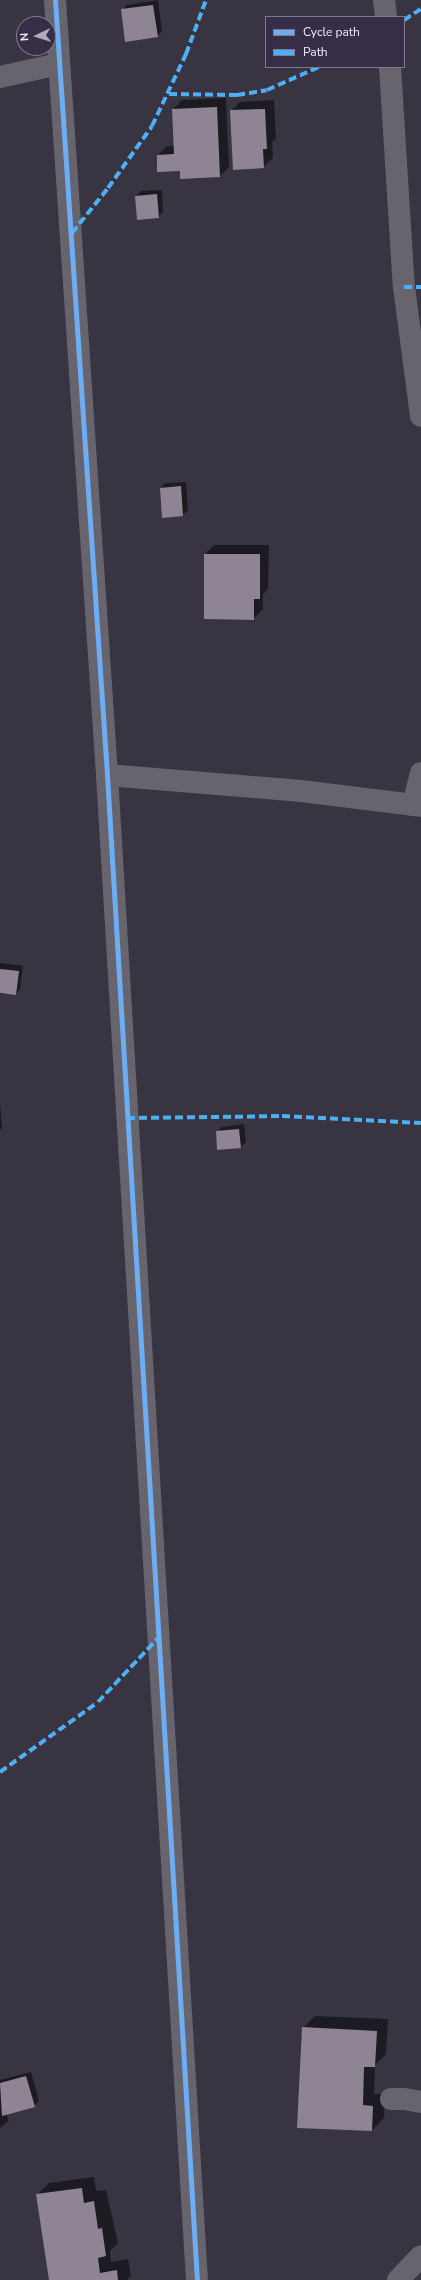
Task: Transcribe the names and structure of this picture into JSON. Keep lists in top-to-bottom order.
{
  "legend": ["Cycle path", "Path"],
  "north": "left"
}
